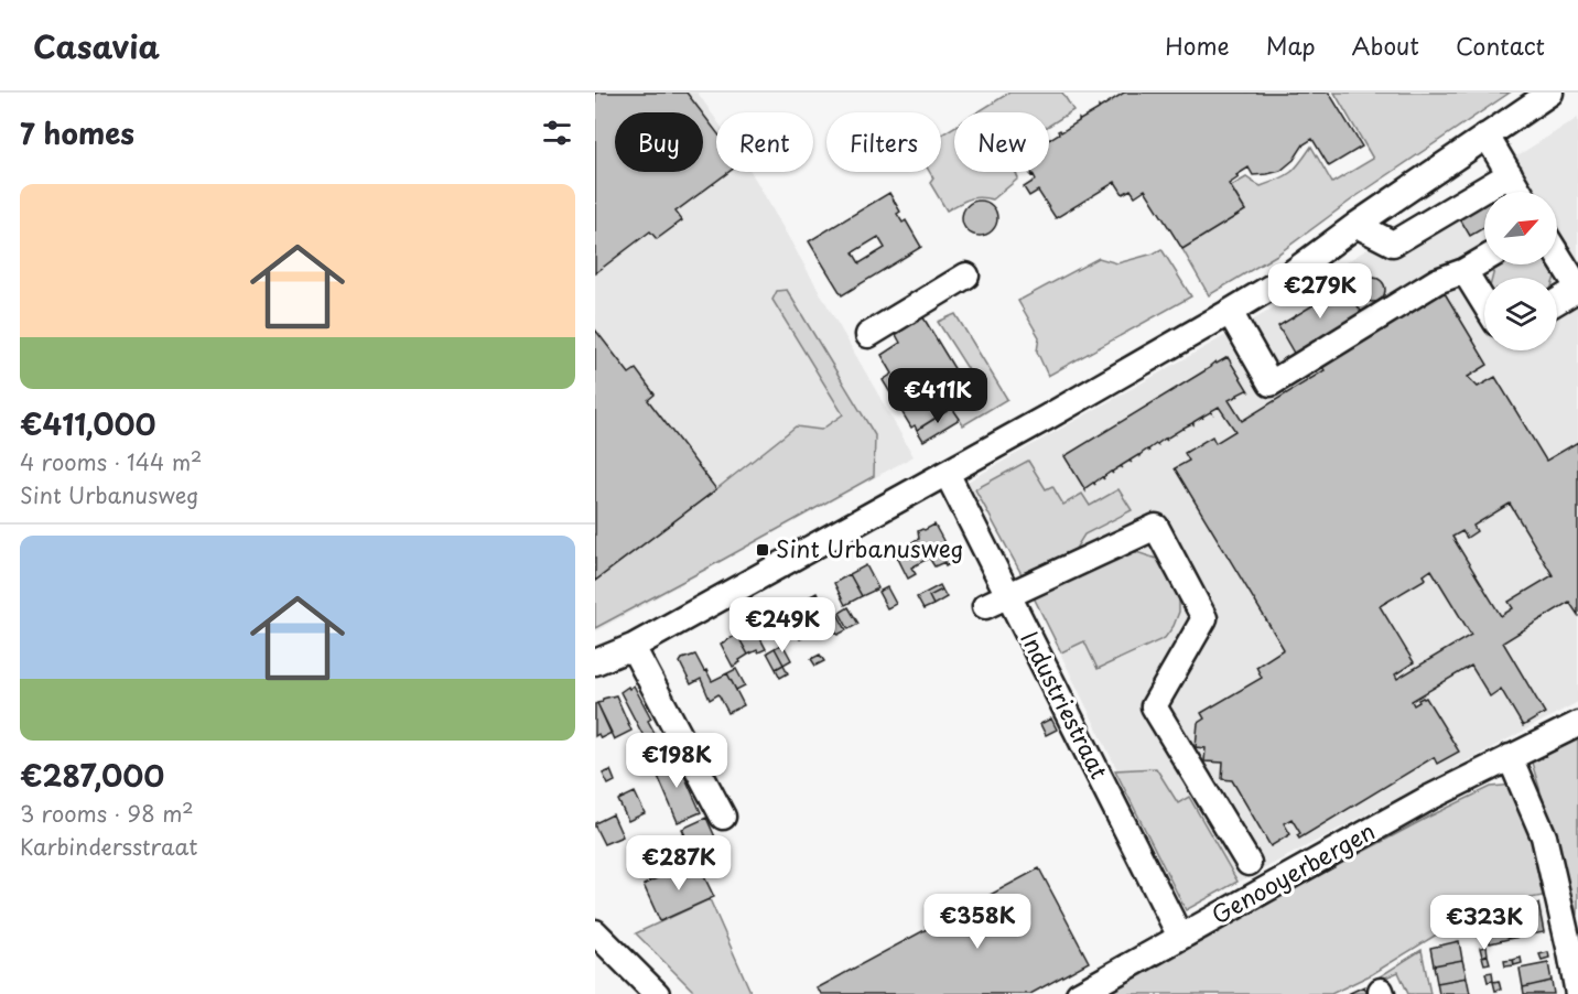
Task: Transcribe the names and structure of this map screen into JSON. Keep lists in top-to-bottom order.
{
  "streets": {
    "street": ["Industriestraat", "Genooyerbergen"]
  },
  "crossings": [
    ["Industriestraat", "Genooyerbergen"]
  ],
  "places": {
    "transit": ["Sint Urbanusweg"]
  },
  "north": "top right",
  "page": {
    "header": "Casavia",
    "nav": [
      "Home",
      "Map",
      "About",
      "Contact"
    ],
    "heading": "7 homes",
    "chip": [
      "Buy",
      "Rent",
      "Filters",
      "New"
    ],
    "list": [
      {
        "name": "€411,000",
        "note": "4 rooms · 144 m² · Sint Urbanusweg"
      },
      {
        "name": "€287,000",
        "note": "3 rooms · 98 m² · Karbindersstraat"
      }
    ],
    "price": [
      "€279K",
      "€411K",
      "€249K",
      "€198K",
      "€287K",
      "€358K",
      "€323K"
    ]
  }
}
